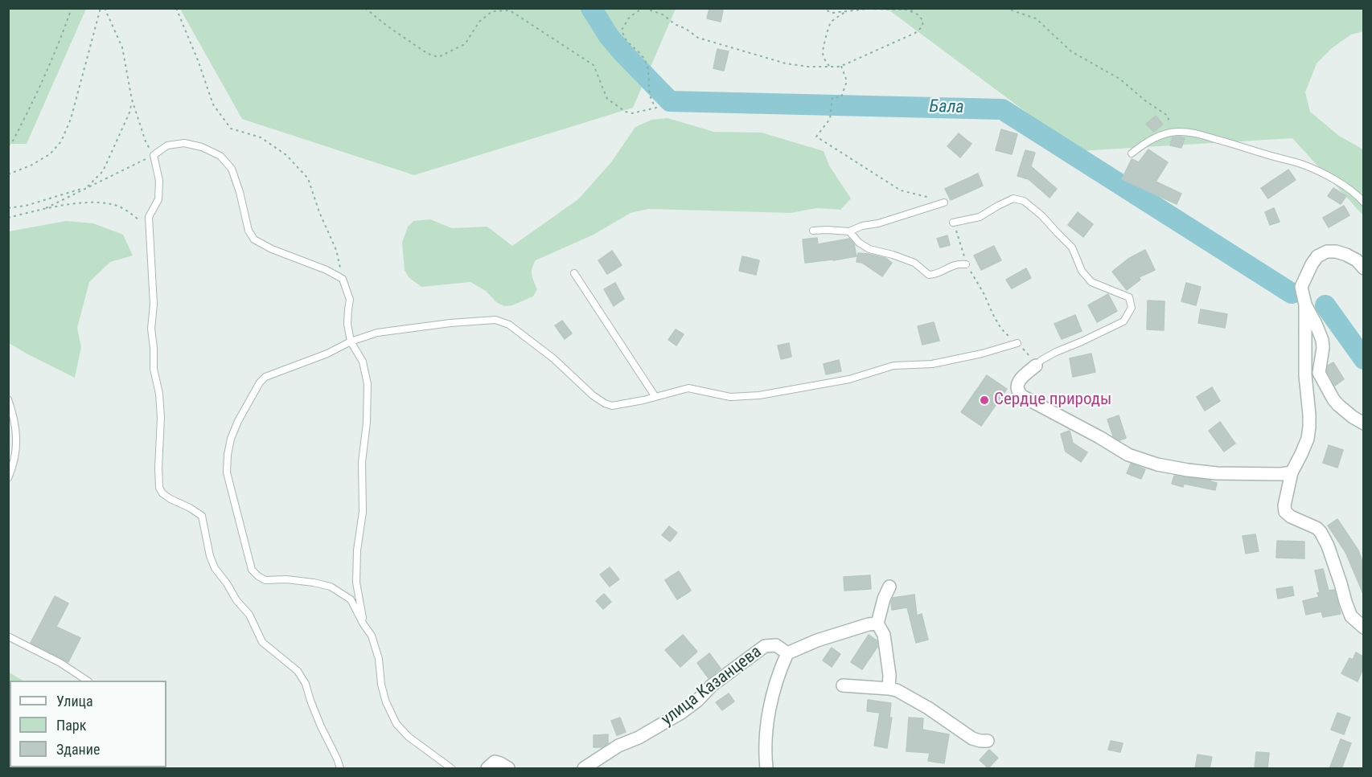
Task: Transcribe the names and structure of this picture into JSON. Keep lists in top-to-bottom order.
{
  "streets": {
    "street": ["улица Казанцева"]
  },
  "water": ["Бала"],
  "places": ["Сердце природы"],
  "legend": ["Улица", "Парк", "Здание"]
}
